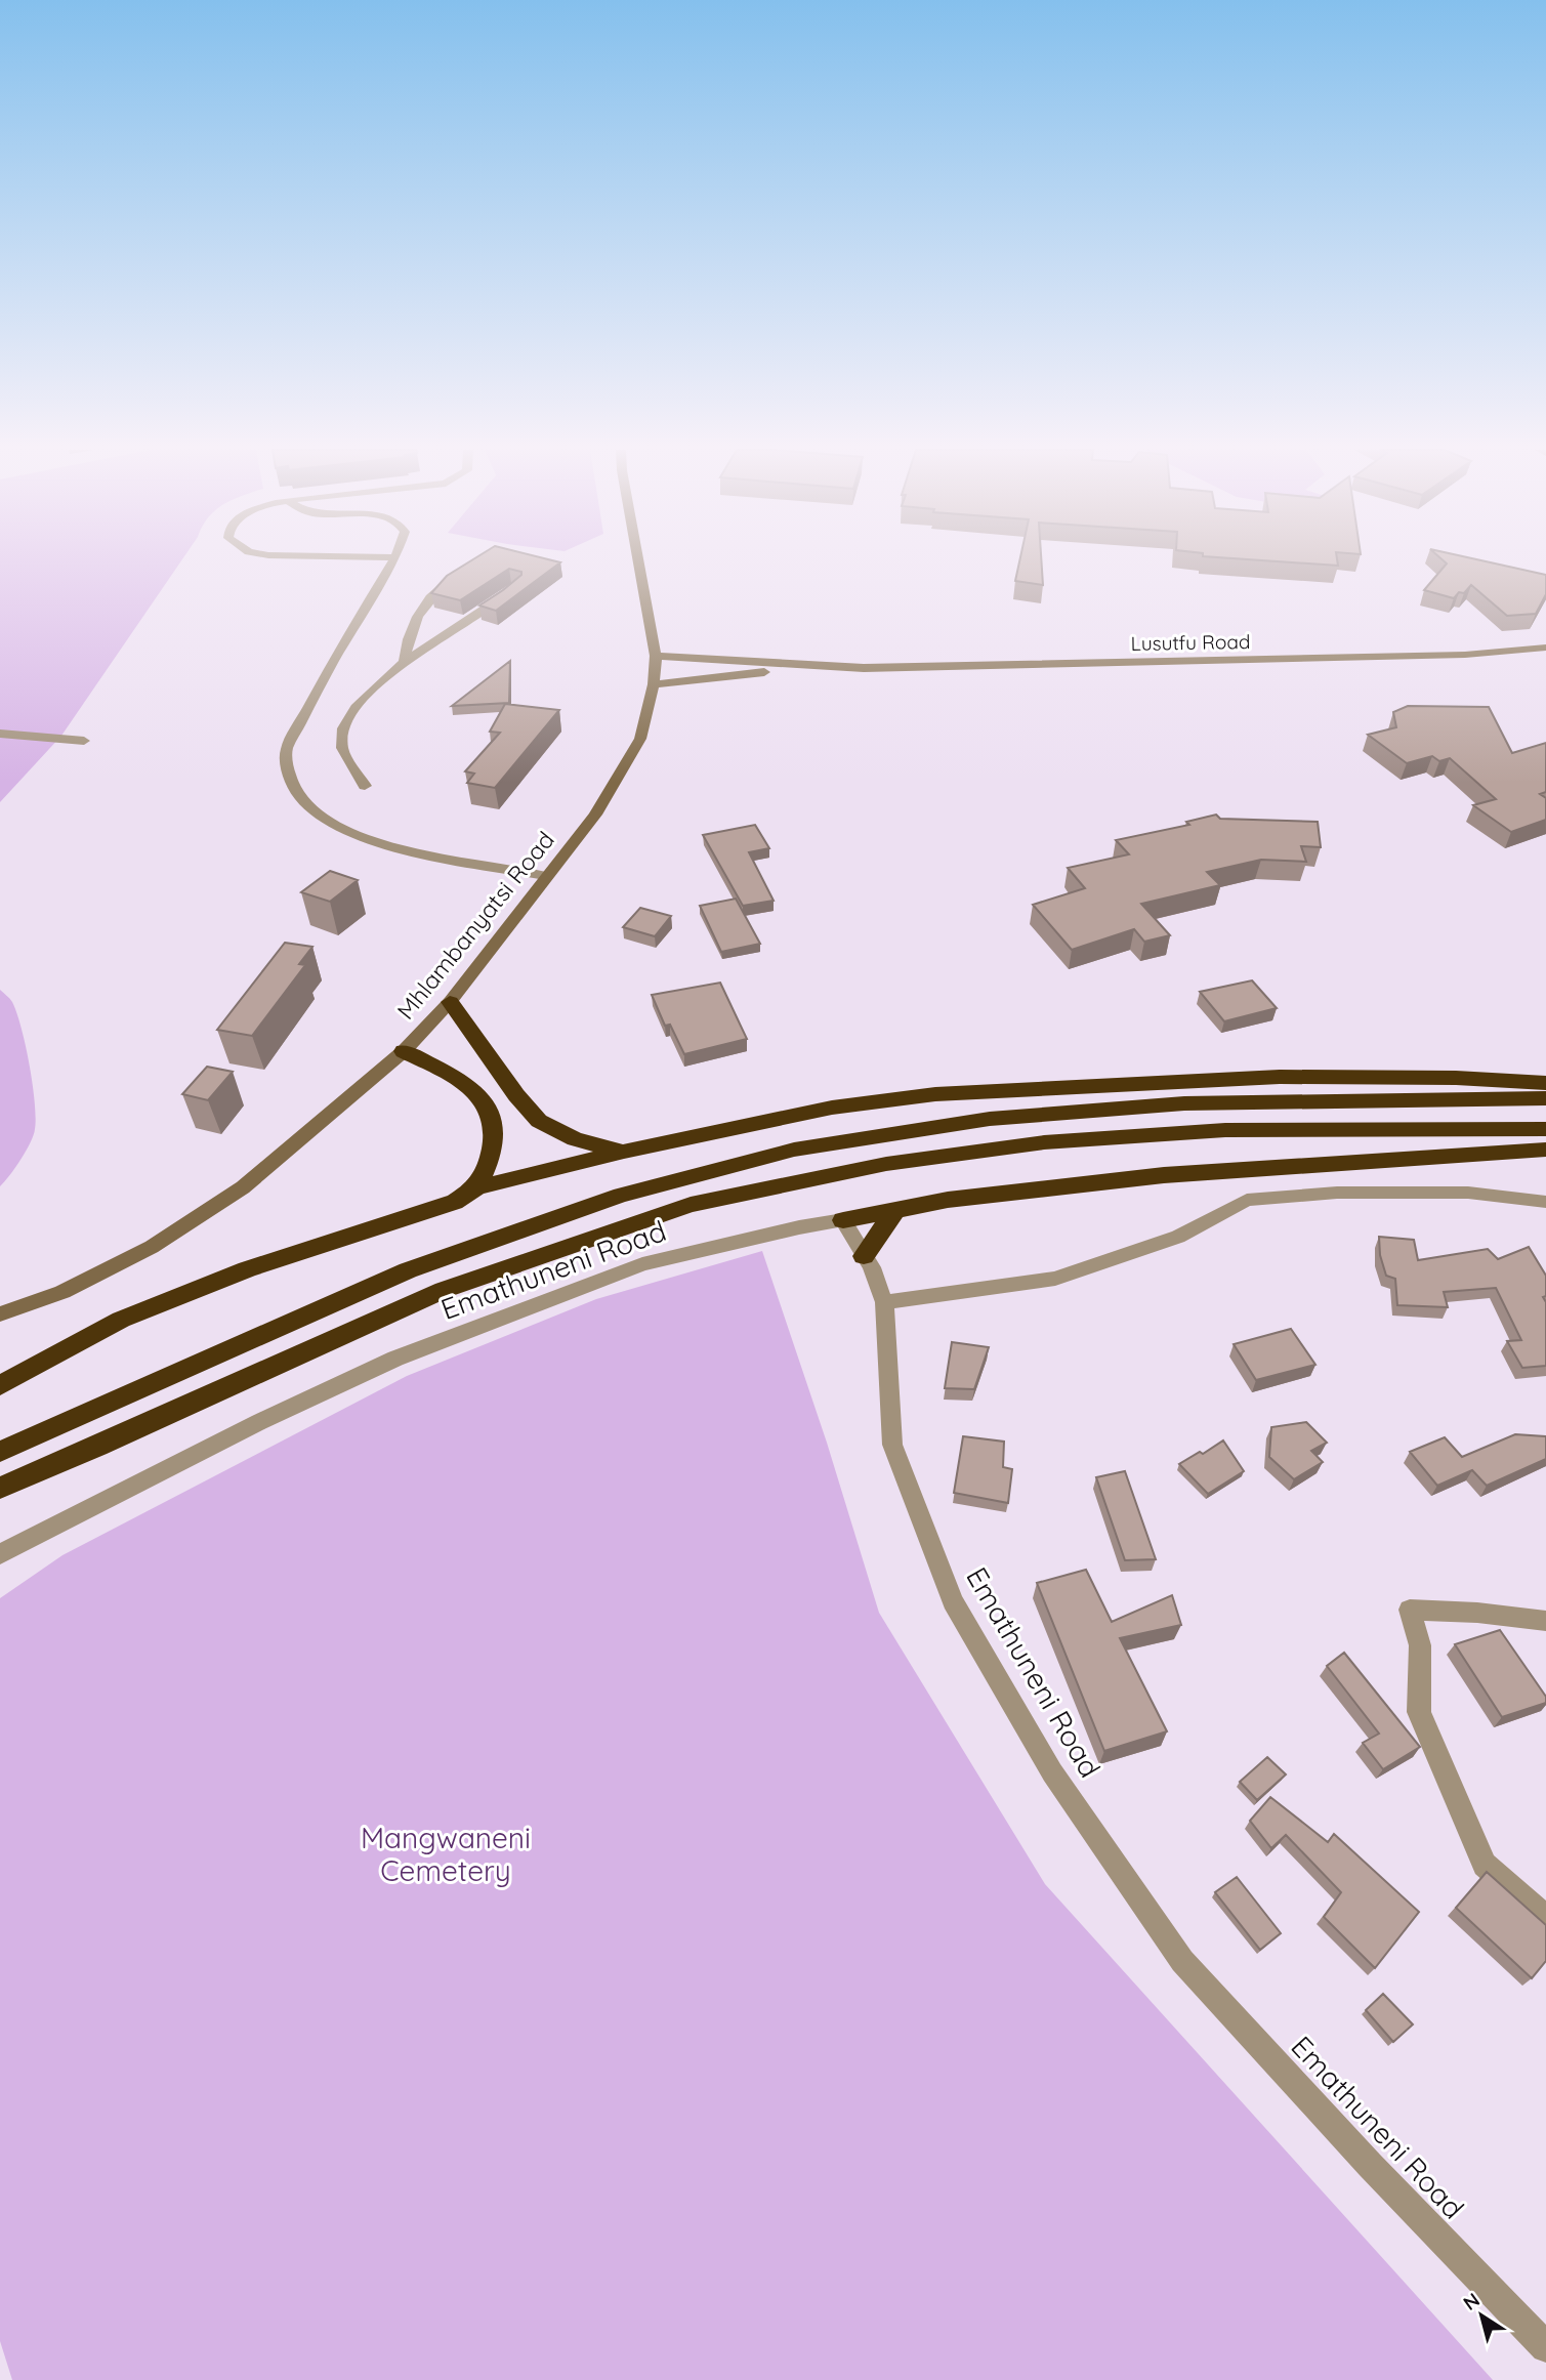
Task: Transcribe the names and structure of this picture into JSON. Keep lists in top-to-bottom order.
{
  "streets": {
    "main road": ["Lusutfu Road", "Mhlambanyatsi Road"],
    "street": ["Emathuneni Road"]
  },
  "crossings": [
    ["Lusutfu Road", "Mhlambanyatsi Road"]
  ],
  "parks": ["Mangwaneni Cemetery"],
  "north": "top left"
}
